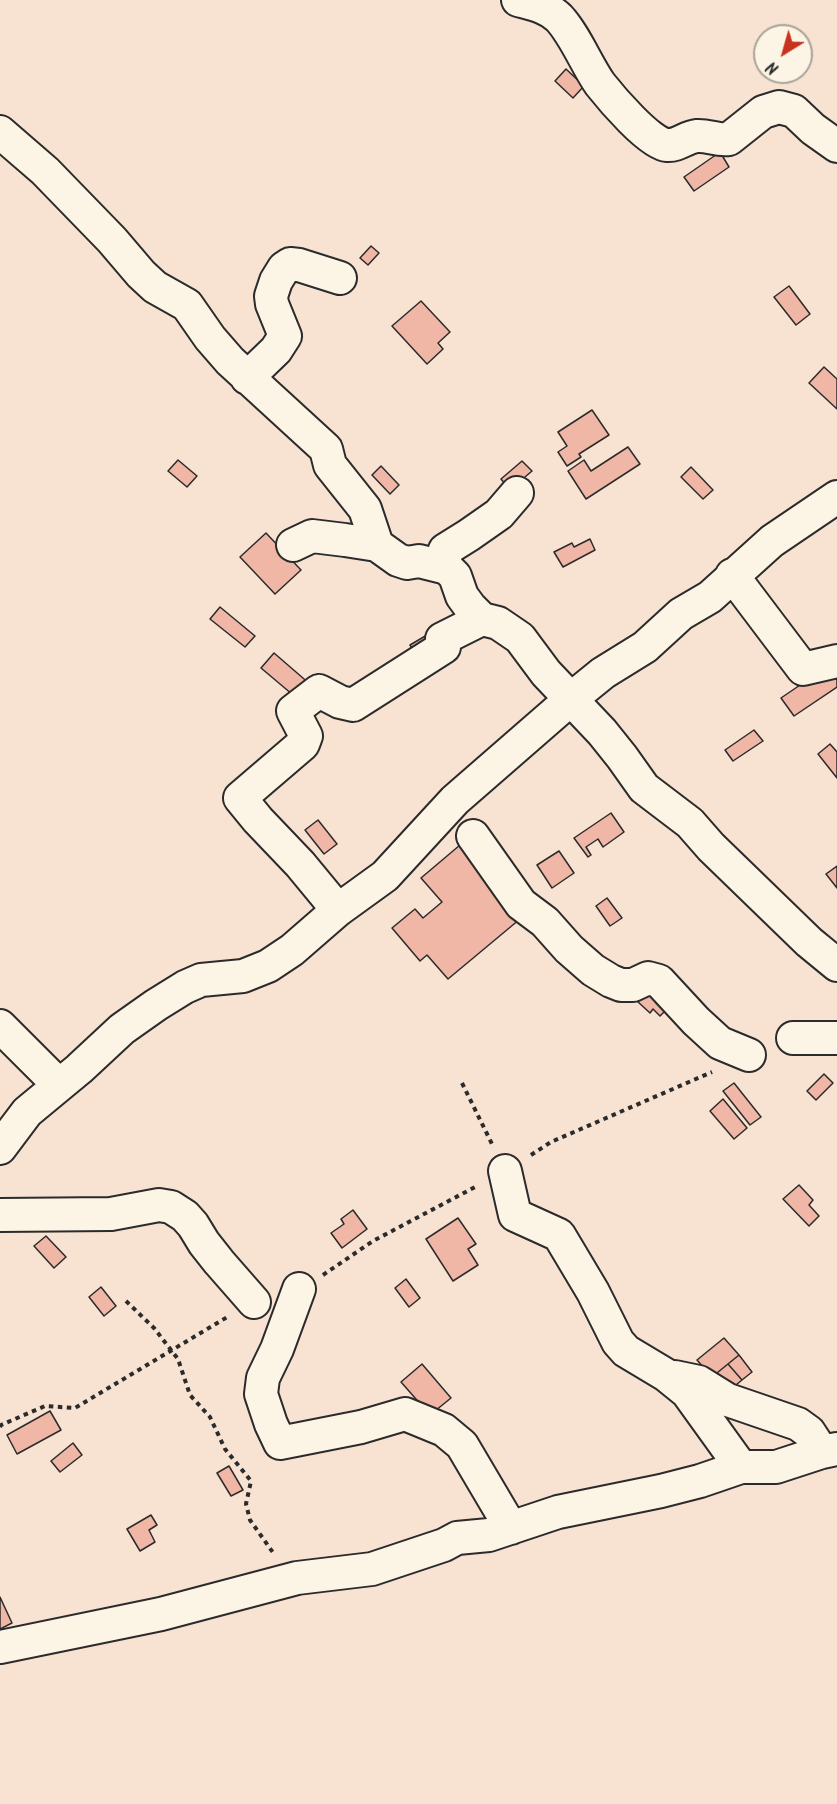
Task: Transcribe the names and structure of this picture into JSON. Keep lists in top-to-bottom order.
{
  "north": "bottom left"
}
